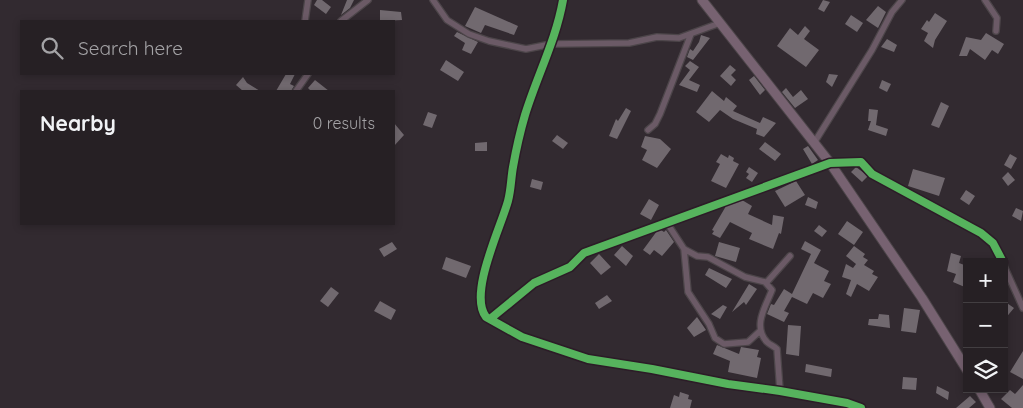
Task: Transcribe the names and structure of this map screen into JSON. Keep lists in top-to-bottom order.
{
  "page": {
    "search": "Search here",
    "heading": ["Nearby", "0 results"],
    "map_buttons": ["+", "−"]
  }
}
